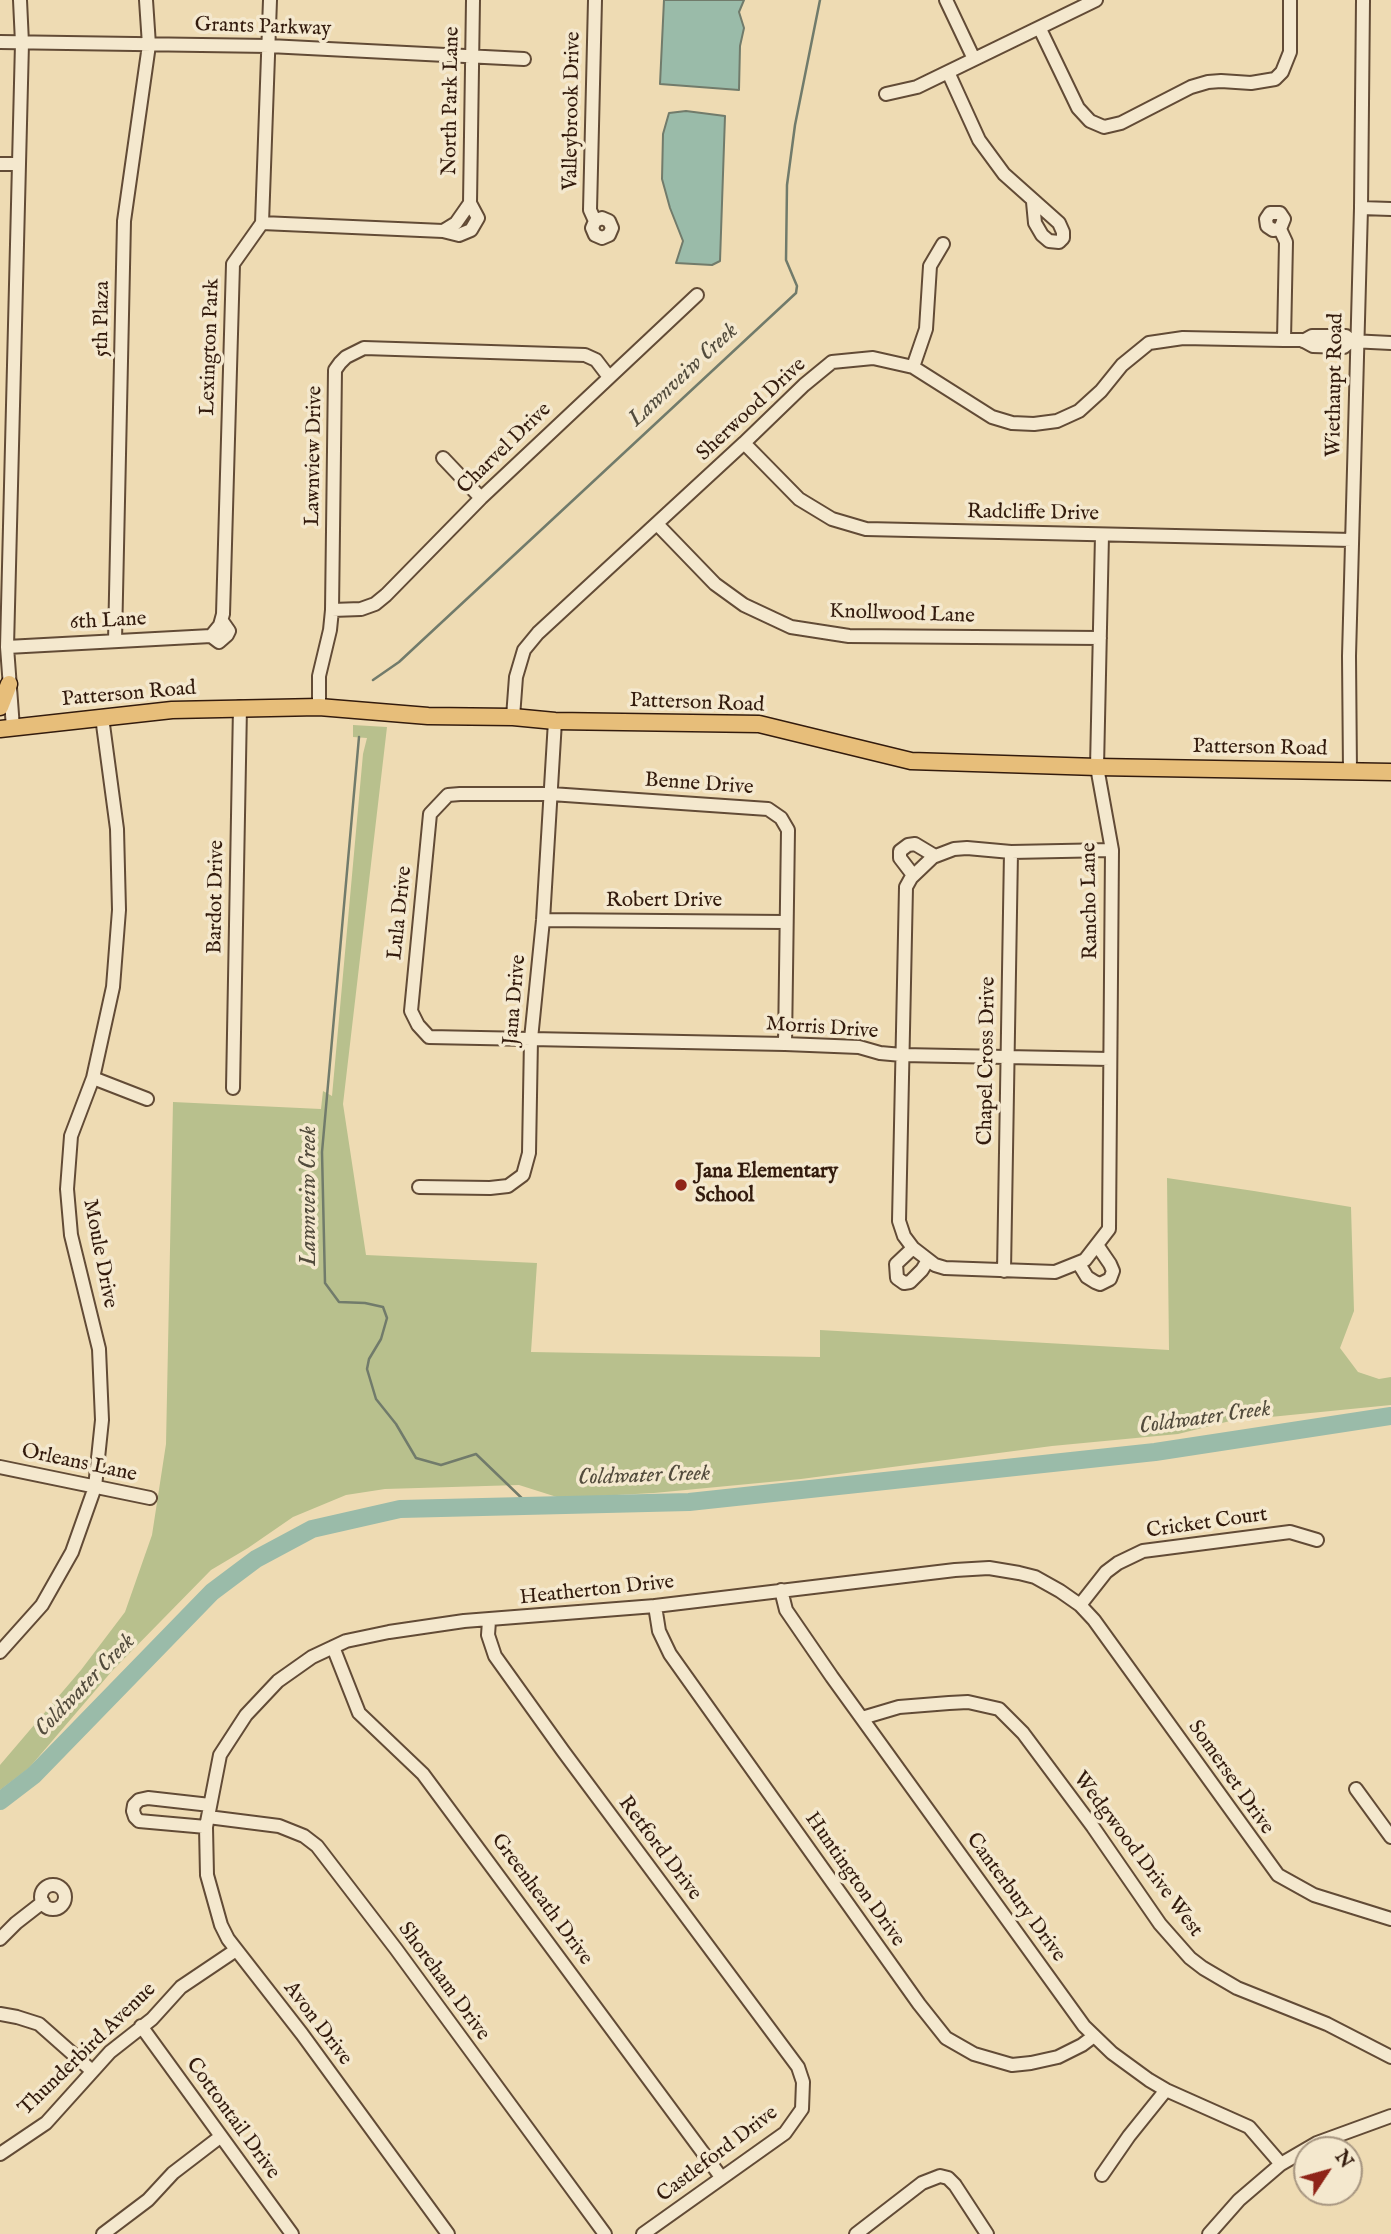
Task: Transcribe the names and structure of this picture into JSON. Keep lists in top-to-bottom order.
{
  "streets": {
    "main road": ["Patterson Road"],
    "street": [
      "Grants Parkway",
      "North Park Lane",
      "Valleybrook Drive",
      "5th Plaza",
      "Lexington Park",
      "Wiethaupt Road",
      "Sherwood Drive",
      "Charvel Drive",
      "Lawnview Drive",
      "Radcliffe Drive",
      "Knollwood Lane",
      "6th Lane",
      "Benne Drive",
      "Bardot Drive",
      "Rancho Lane",
      "Robert Drive",
      "Lula Drive",
      "Jana Drive",
      "Morris Drive",
      "Chapel Cross Drive",
      "Moule Drive",
      "Orleans Lane",
      "Cricket Court",
      "Heatherton Drive",
      "Somerset Drive",
      "Retford Drive",
      "Wedgwood Drive West",
      "Huntington Drive",
      "Canterbury Drive",
      "Greenheath Drive",
      "Shoreham Drive",
      "Avon Drive",
      "Thunderbird Avenue",
      "Cottontail Drive",
      "Castleford Drive"
    ]
  },
  "crossings": [
    ["Grants Parkway", "North Park Lane"],
    ["Grants Parkway", "5th Plaza"],
    ["5th Plaza", "6th Lane"],
    ["Lexington Park", "6th Lane"],
    ["Wiethaupt Road", "Sherwood Drive"],
    ["Wiethaupt Road", "Radcliffe Drive"],
    ["Wiethaupt Road", "Patterson Road"],
    ["Sherwood Drive", "Radcliffe Drive"],
    ["Sherwood Drive", "Knollwood Lane"],
    ["Sherwood Drive", "Patterson Road"],
    ["Charvel Drive", "Lawnview Drive"],
    ["Lawnview Drive", "Patterson Road"],
    ["Radcliffe Drive", "Rancho Lane"],
    ["Knollwood Lane", "Rancho Lane"],
    ["Patterson Road", "Bardot Drive"],
    ["Patterson Road", "Rancho Lane"],
    ["Patterson Road", "Jana Drive"],
    ["Patterson Road", "Moule Drive"],
    ["Benne Drive", "Robert Drive"],
    ["Benne Drive", "Lula Drive"],
    ["Benne Drive", "Jana Drive"],
    ["Benne Drive", "Morris Drive"],
    ["Rancho Lane", "Morris Drive"],
    ["Robert Drive", "Jana Drive"],
    ["Lula Drive", "Jana Drive"],
    ["Lula Drive", "Morris Drive"],
    ["Jana Drive", "Morris Drive"],
    ["Morris Drive", "Chapel Cross Drive"],
    ["Moule Drive", "Orleans Lane"],
    ["Cricket Court", "Heatherton Drive"],
    ["Cricket Court", "Somerset Drive"],
    ["Heatherton Drive", "Somerset Drive"],
    ["Heatherton Drive", "Retford Drive"],
    ["Heatherton Drive", "Huntington Drive"],
    ["Heatherton Drive", "Canterbury Drive"],
    ["Heatherton Drive", "Greenheath Drive"],
    ["Heatherton Drive", "Shoreham Drive"],
    ["Heatherton Drive", "Avon Drive"],
    ["Retford Drive", "Castleford Drive"],
    ["Wedgwood Drive West", "Canterbury Drive"],
    ["Huntington Drive", "Canterbury Drive"],
    ["Greenheath Drive", "Castleford Drive"],
    ["Shoreham Drive", "Avon Drive"],
    ["Avon Drive", "Thunderbird Avenue"],
    ["Thunderbird Avenue", "Cottontail Drive"]
  ],
  "water": ["Lawnveiw Creek", "Coldwater Creek"],
  "places": ["Jana Elementary School"],
  "north": "top right"
}
